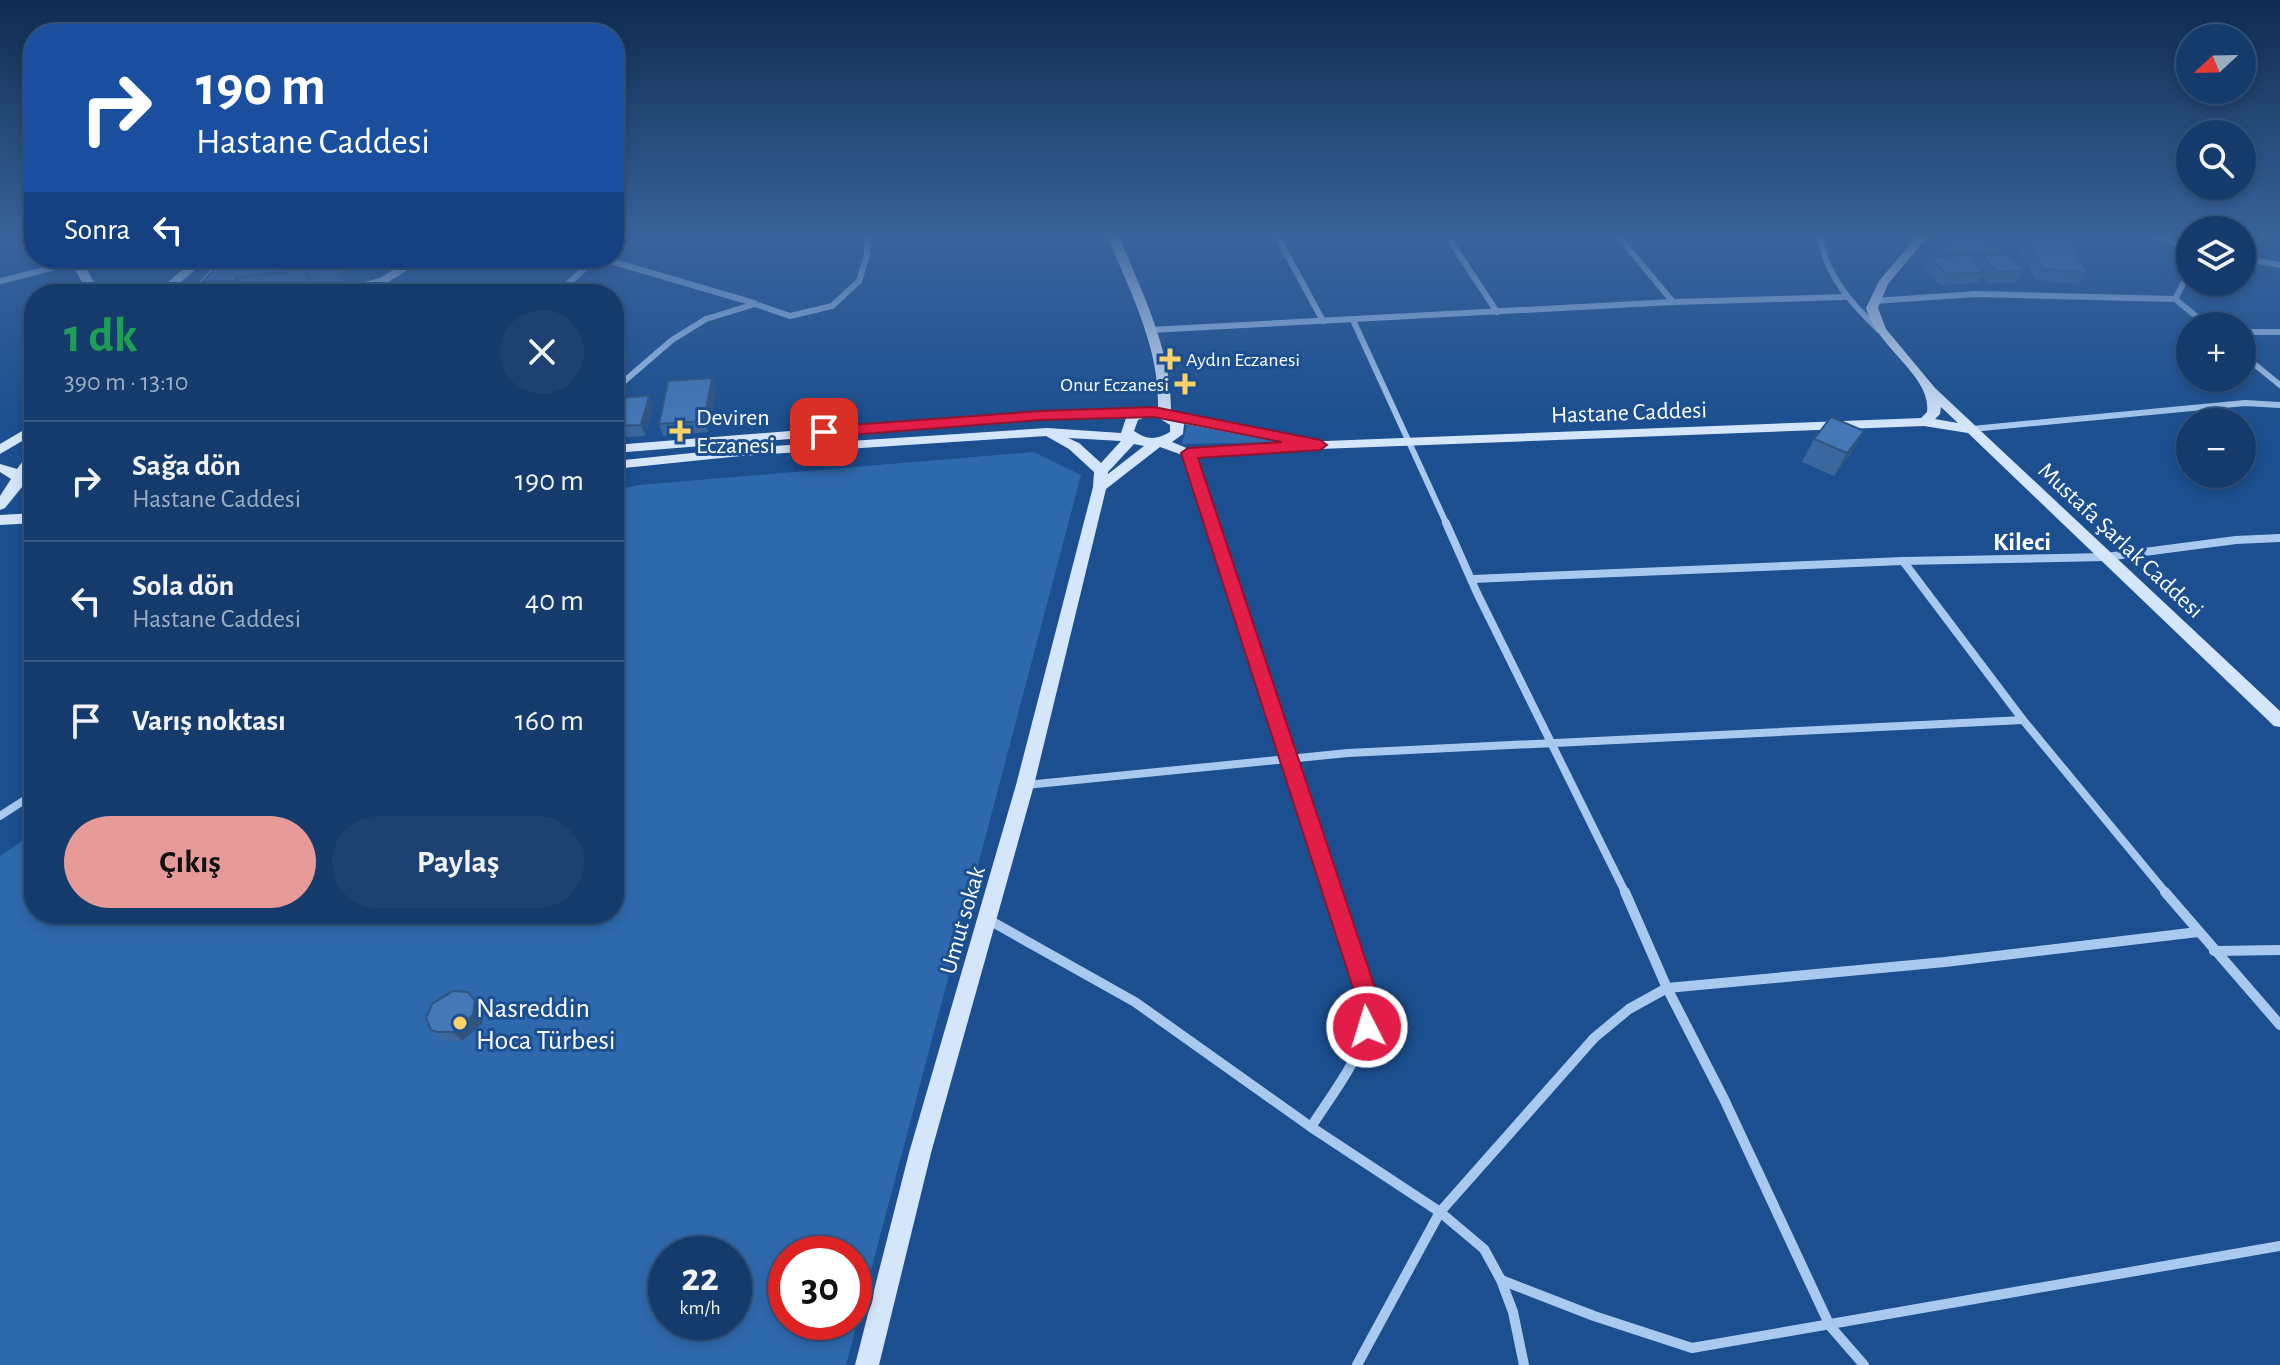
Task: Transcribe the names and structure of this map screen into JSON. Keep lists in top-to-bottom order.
{
  "streets": {
    "main road": ["Hastane Caddesi", "Mustafa Şarlak Caddesi", "Umut sokak"]
  },
  "crossings": [
    ["Hastane Caddesi", "Mustafa Şarlak Caddesi"]
  ],
  "districts": ["Kileci"],
  "places": {
    "health": ["Aydın Eczanesi", "Onur Eczanesi", "Deviren Eczanesi"],
    "other": ["Nasreddin Hoca Türbesi"]
  },
  "north": "left",
  "page": {
    "map_buttons": ["+", "−"],
    "turn": ["190 m", "Hastane Caddesi"],
    "then": "Sonra",
    "heading": ["1 dk", "390 m · 13:10"],
    "list": [
      {
        "name": "Sağa dön",
        "note": "Hastane Caddesi",
        "value": "190 m"
      },
      {
        "name": "Sola dön",
        "note": "Hastane Caddesi",
        "value": "40 m"
      },
      {
        "name": "Varış noktası",
        "value": "160 m"
      }
    ],
    "buttons": ["Çıkış", "Paylaş"],
    "speed": "22 km/h",
    "limit": "30"
  }
}
